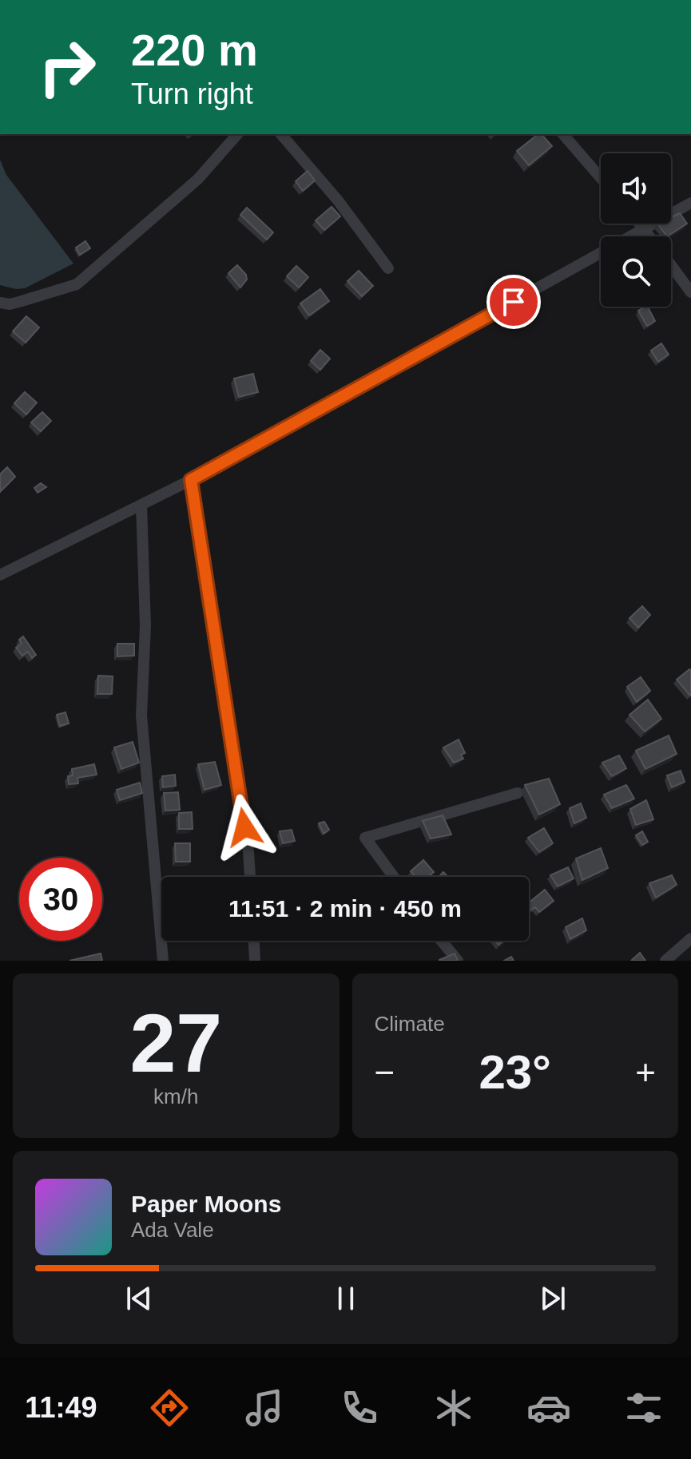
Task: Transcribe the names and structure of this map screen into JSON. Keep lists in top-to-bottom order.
{
  "page": {
    "turn": ["220 m", "Turn right"],
    "limit": "30",
    "trip": "11:51 · 2 min · 450 m",
    "tile": [
      ["27", "km/h"],
      "Climate"
    ],
    "heat": ["−", "23°", "+"],
    "song": ["Paper Moons", "Ada Vale"],
    "tabs": "11:49"
  }
}
